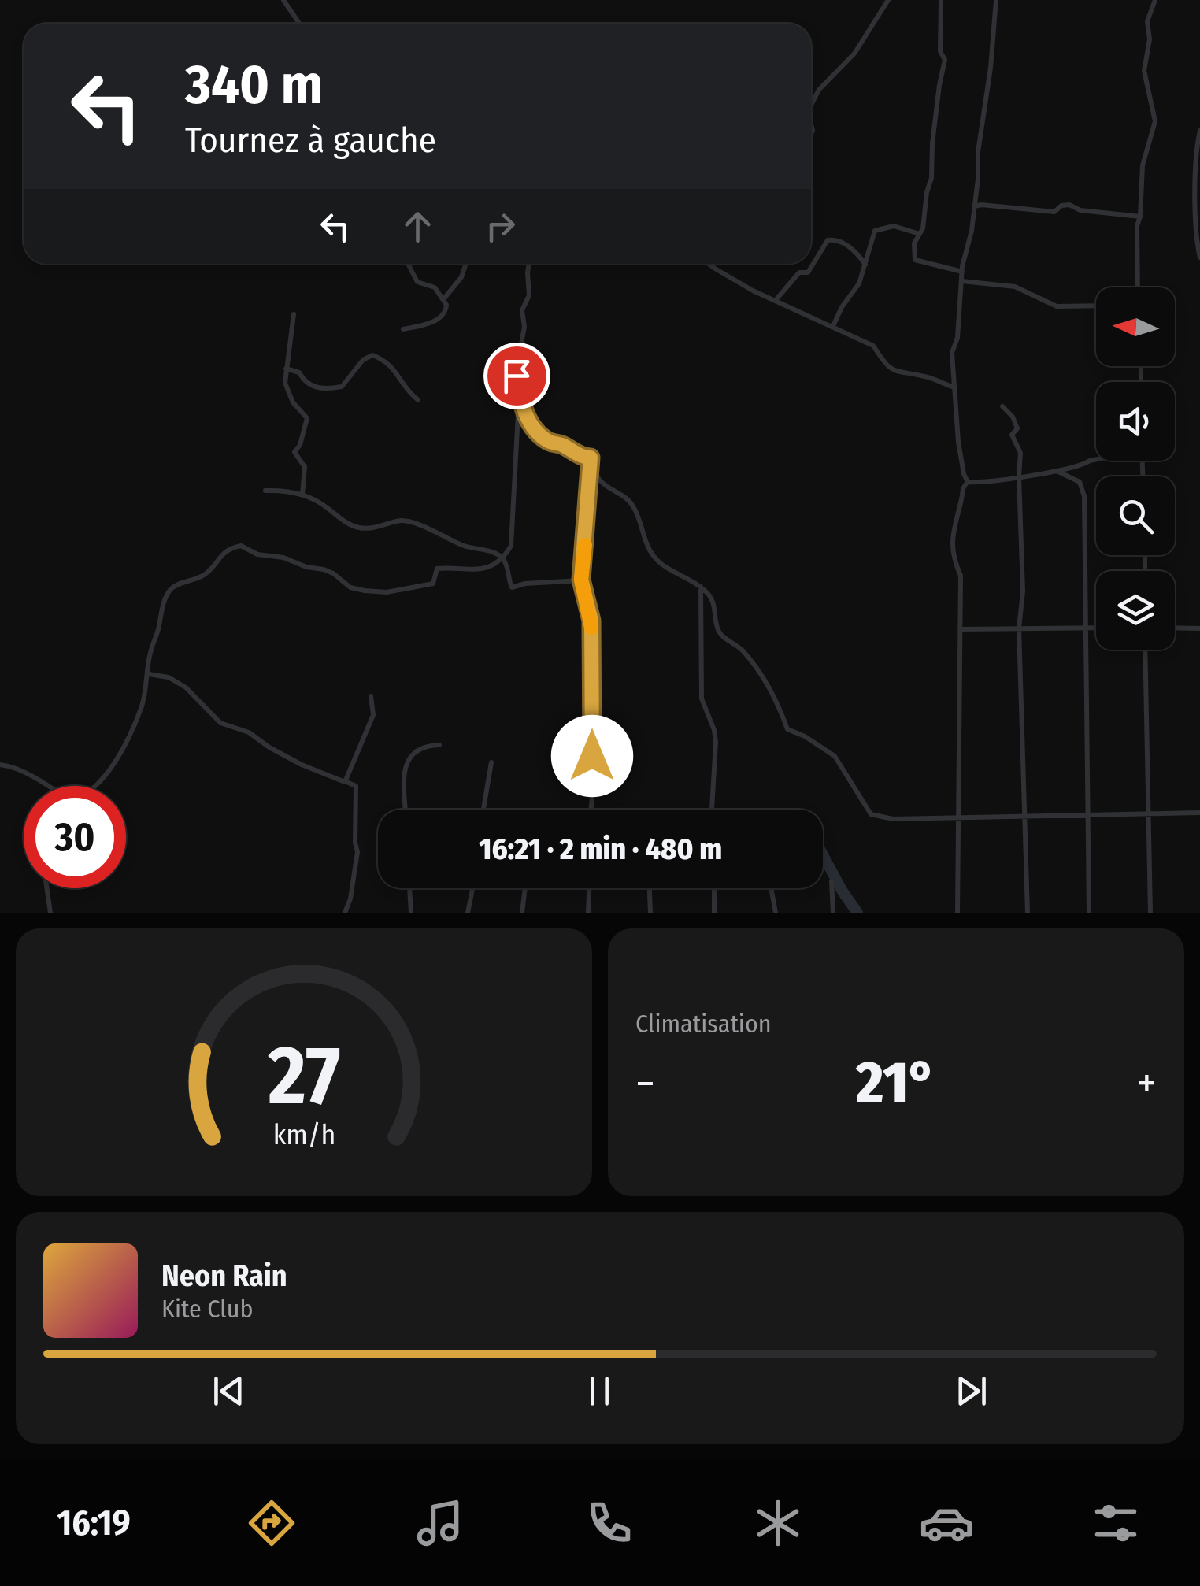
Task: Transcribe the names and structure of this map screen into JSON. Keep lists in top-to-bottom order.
{
  "north": "left",
  "page": {
    "turn": ["340 m", "Tournez à gauche"],
    "limit": "30",
    "trip": "16:21 · 2 min · 480 m",
    "tile": "Climatisation",
    "heat": ["−", "21°", "+"],
    "song": ["Neon Rain", "Kite Club"],
    "tabs": "16:19",
    "gauge": ["27", "km/h"]
  }
}
